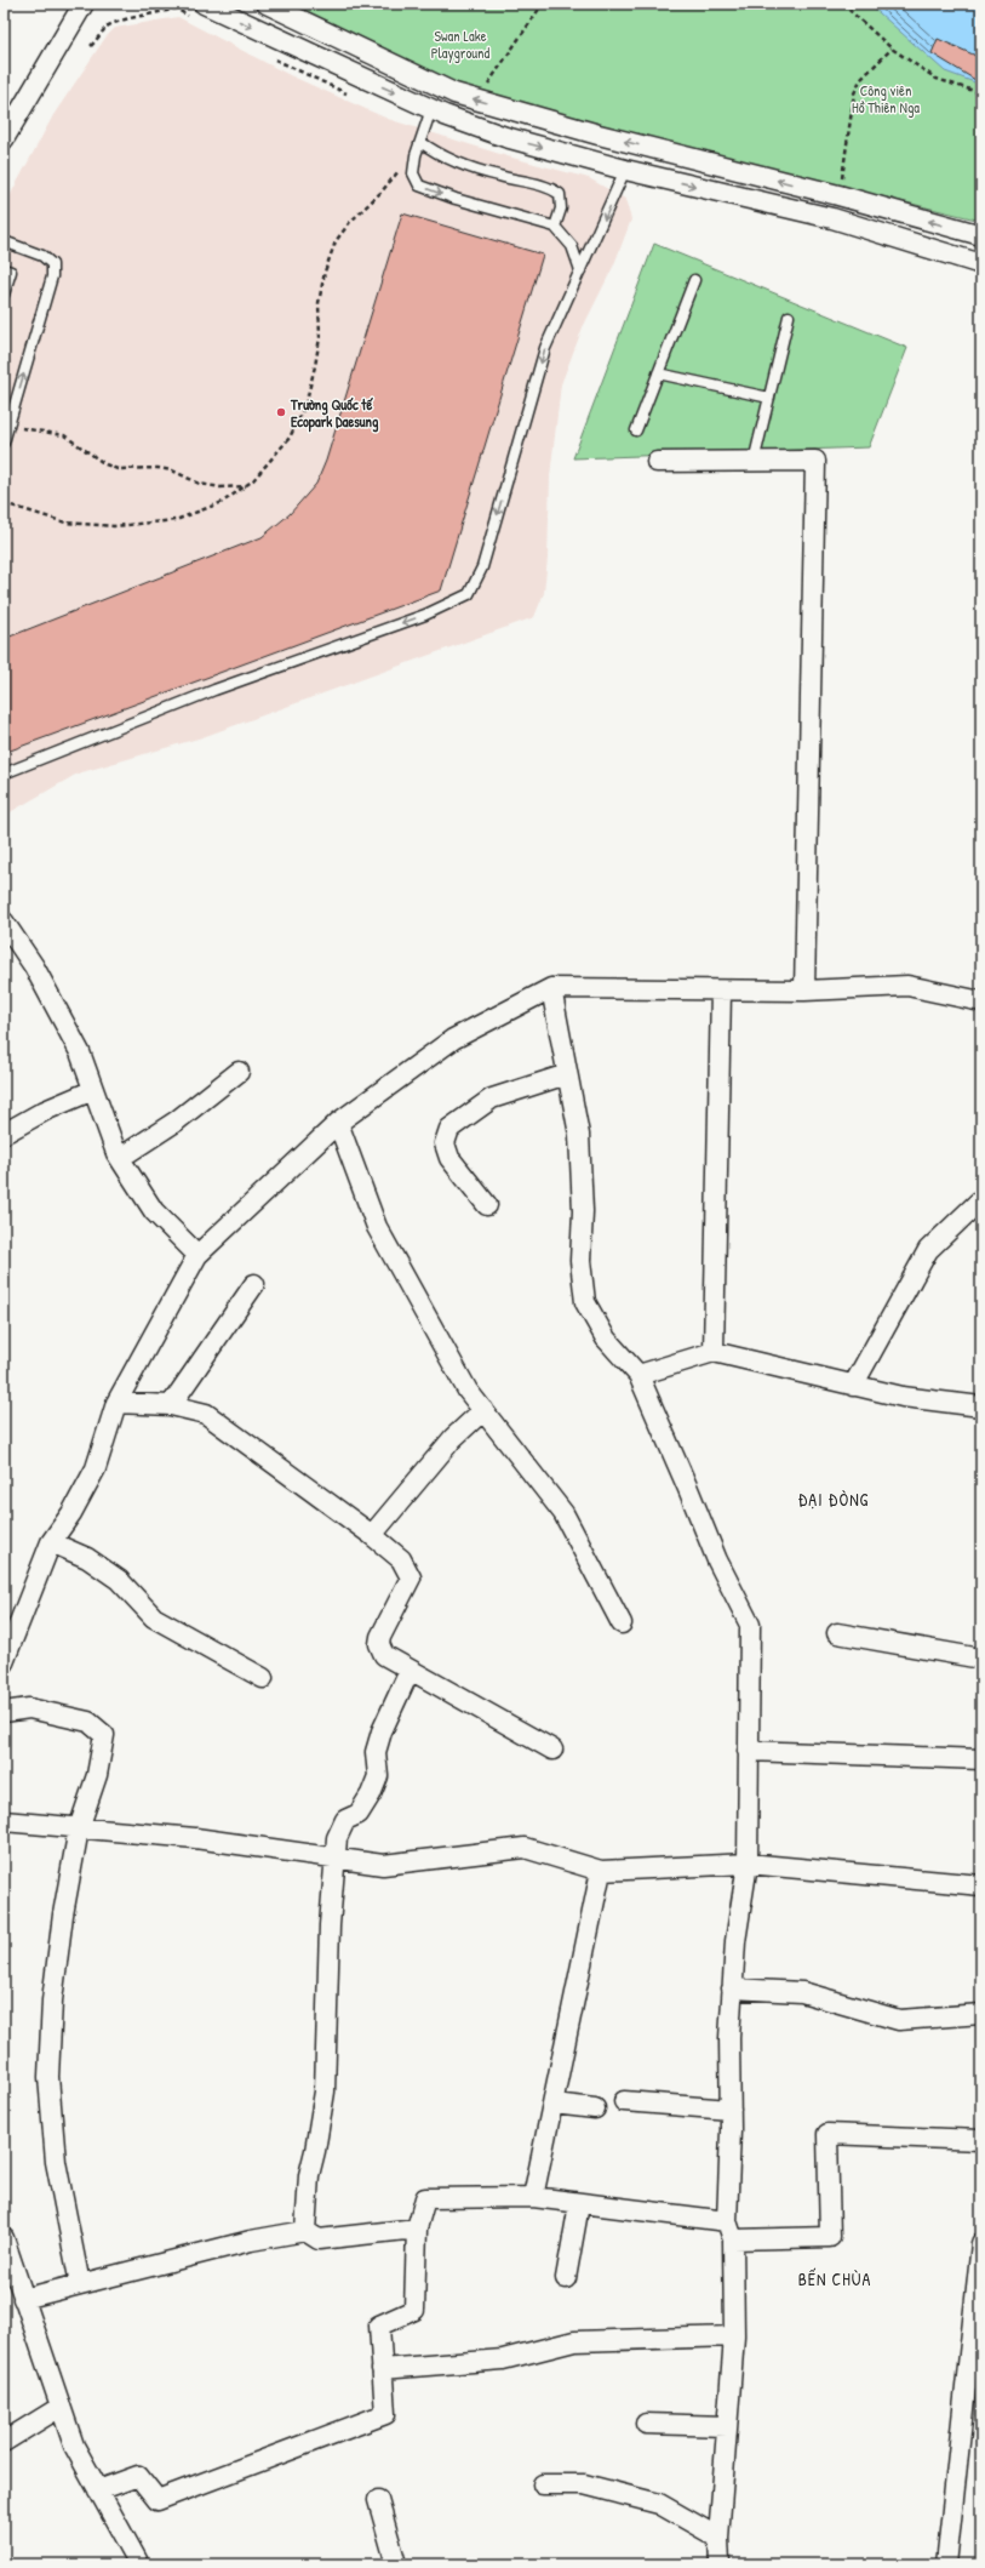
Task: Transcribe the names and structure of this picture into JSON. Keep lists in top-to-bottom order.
{
  "districts": ["ĐẠI ĐÒNG", "BẾN CHÙA"],
  "parks": ["Swan Lake Playground", "Công viên Hồ Thiên Nga"],
  "places": ["Trường Quốc tế Ecopark Daesung"]
}
